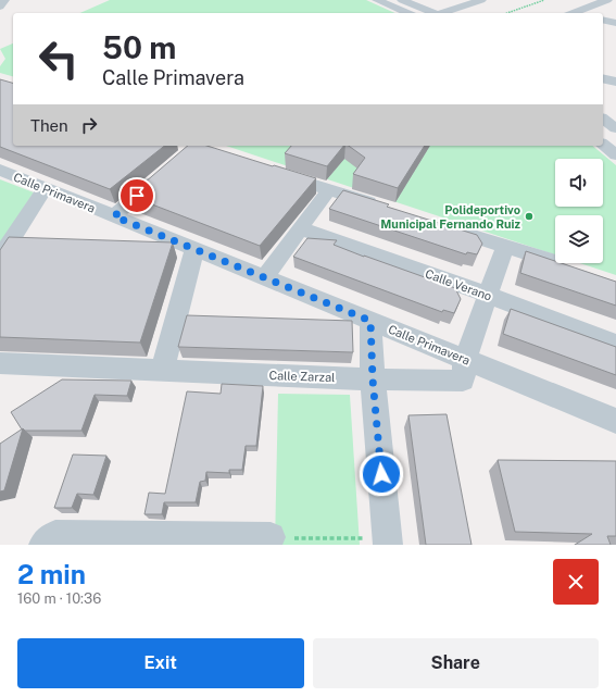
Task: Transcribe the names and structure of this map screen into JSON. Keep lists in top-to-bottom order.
{
  "streets": {
    "street": ["Calle Primavera", "Calle Verano", "Calle Zarzal"]
  },
  "crossings": [
    ["Calle Primavera", "Calle Zarzal"],
    ["Calle Verano", "Calle Zarzal"]
  ],
  "places": ["Polideportivo Municipal Fernando Ruiz"],
  "page": {
    "turn": ["50 m", "Calle Primavera"],
    "then": "Then",
    "heading": ["2 min", "160 m · 10:36"],
    "buttons": ["Exit", "Share"]
  }
}
